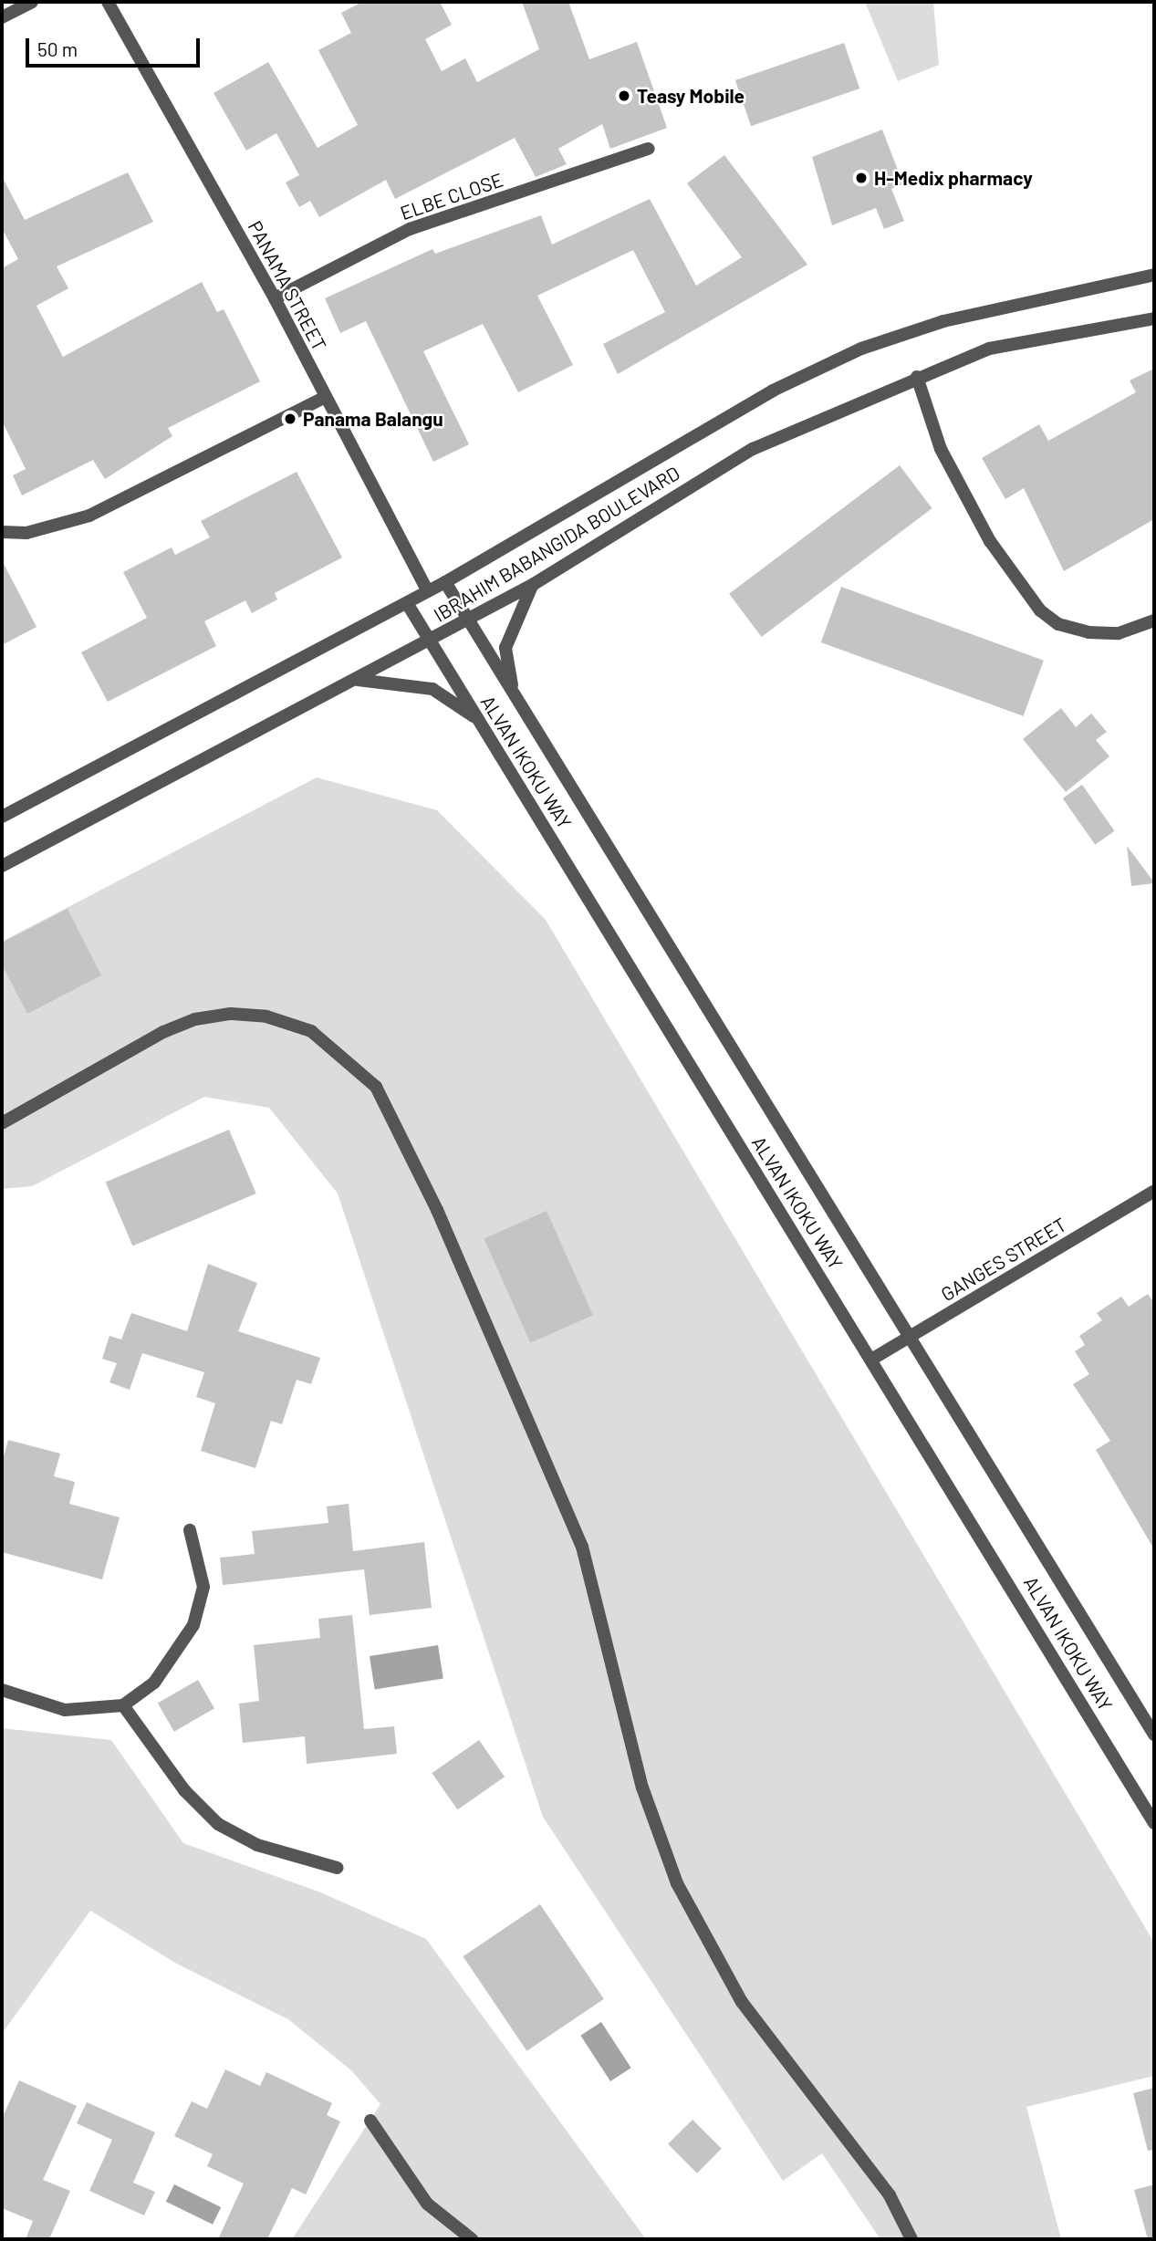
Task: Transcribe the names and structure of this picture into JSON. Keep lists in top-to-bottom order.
{
  "streets": {
    "street": [
      "ELBE CLOSE",
      "PANAMA STREET",
      "IBRAHIM BABANGIDA BOULEVARD",
      "ALVAN IKOKU WAY",
      "GANGES STREET"
    ]
  },
  "crossings": [
    ["ELBE CLOSE", "PANAMA STREET"],
    ["PANAMA STREET", "IBRAHIM BABANGIDA BOULEVARD"],
    ["IBRAHIM BABANGIDA BOULEVARD", "ALVAN IKOKU WAY"],
    ["ALVAN IKOKU WAY", "GANGES STREET"]
  ],
  "places": ["Teasy Mobile", "H-Medix pharmacy", "Panama Balangu"],
  "scale_bar": "50 m"
}
